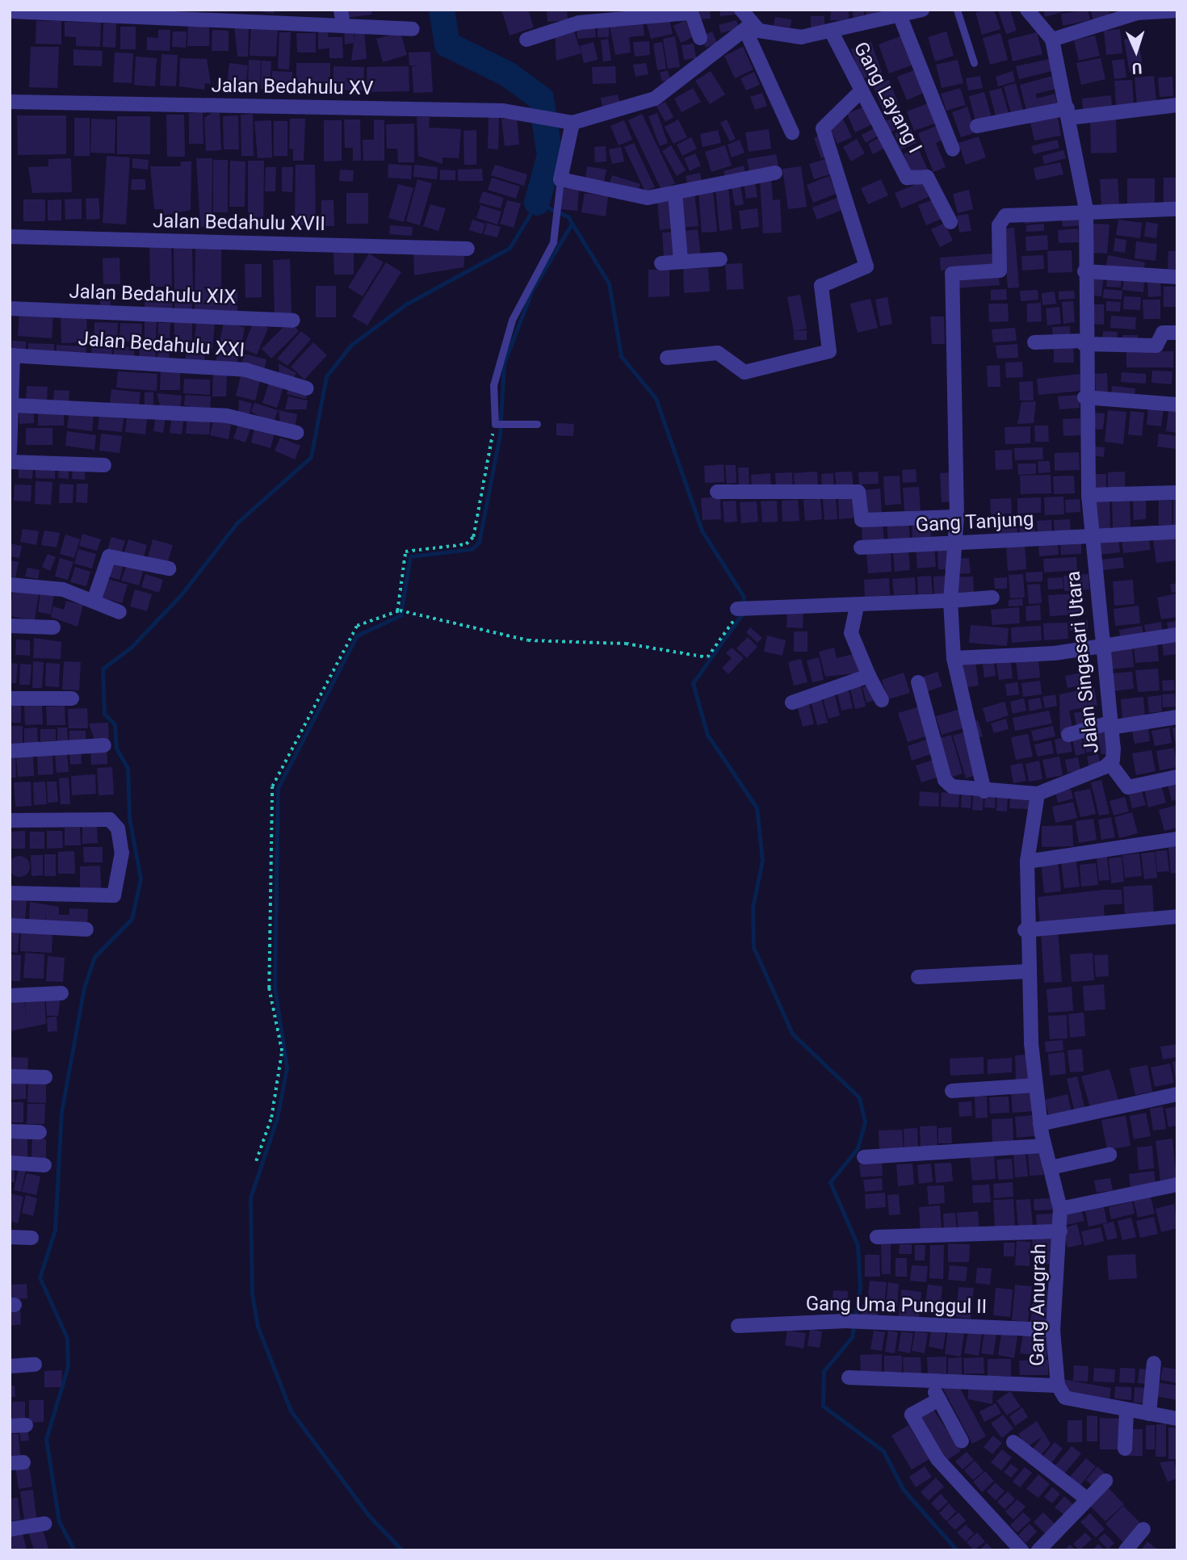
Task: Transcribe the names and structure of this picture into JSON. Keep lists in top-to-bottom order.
{
  "streets": {
    "street": [
      "Jalan Bedahulu XV",
      "Gang Layang I",
      "Jalan Bedahulu XVII",
      "Jalan Bedahulu XIX",
      "Jalan Bedahulu XXI",
      "Gang Tanjung",
      "Jalan Singasari Utara",
      "Gang Anugrah",
      "Gang Uma Punggul II"
    ]
  },
  "crossings": [
    ["Gang Tanjung", "Jalan Singasari Utara"],
    ["Gang Anugrah", "Gang Uma Punggul II"]
  ],
  "north": "bottom"
}
